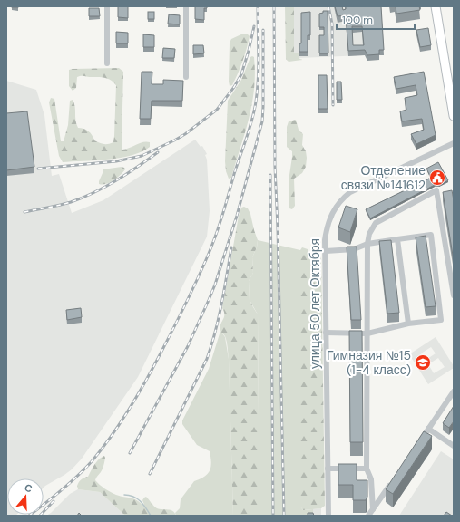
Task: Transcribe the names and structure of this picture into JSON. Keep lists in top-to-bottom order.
{
  "streets": {
    "street": ["улица 50 лет Октября"]
  },
  "places": {
    "public building": ["Отделение связи №141612"],
    "school or university": ["Гимназия №15 (1-4 класс)"]
  },
  "scale_bar": "100 m",
  "north": "top"
}
